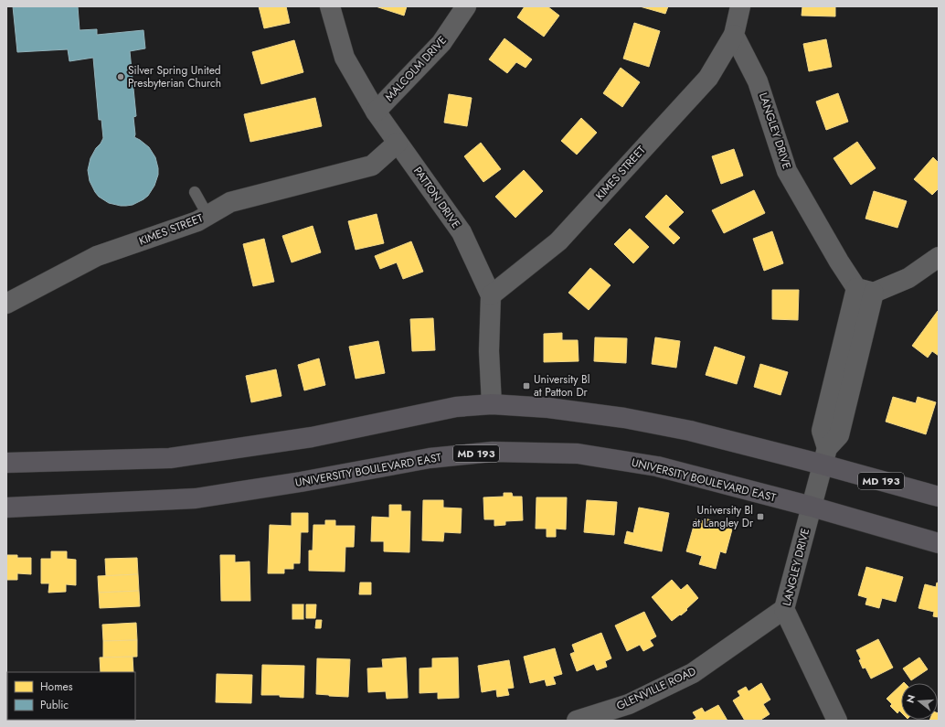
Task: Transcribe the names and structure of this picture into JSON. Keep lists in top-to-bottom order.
{
  "streets": {
    "main road": ["MD 193", "UNIVERSITY BOULEVARD EAST"],
    "street": [
      "MALCOLM DRIVE",
      "LANGLEY DRIVE",
      "KIMES STREET",
      "PATTON DRIVE",
      "GLENVILLE ROAD"
    ]
  },
  "crossings": [
    ["MALCOLM DRIVE", "PATTON DRIVE"],
    ["LANGLEY DRIVE", "KIMES STREET"],
    ["LANGLEY DRIVE", "MD 193"],
    ["LANGLEY DRIVE", "UNIVERSITY BOULEVARD EAST"],
    ["LANGLEY DRIVE", "GLENVILLE ROAD"],
    ["KIMES STREET", "PATTON DRIVE"],
    ["PATTON DRIVE", "MD 193"]
  ],
  "places": {
    "other": ["Silver Spring United Presbyterian Church"],
    "transit": ["University Bl at Patton Dr", "University Bl at Langley Dr"]
  },
  "legend": ["Homes", "Public"],
  "north": "left"
}
